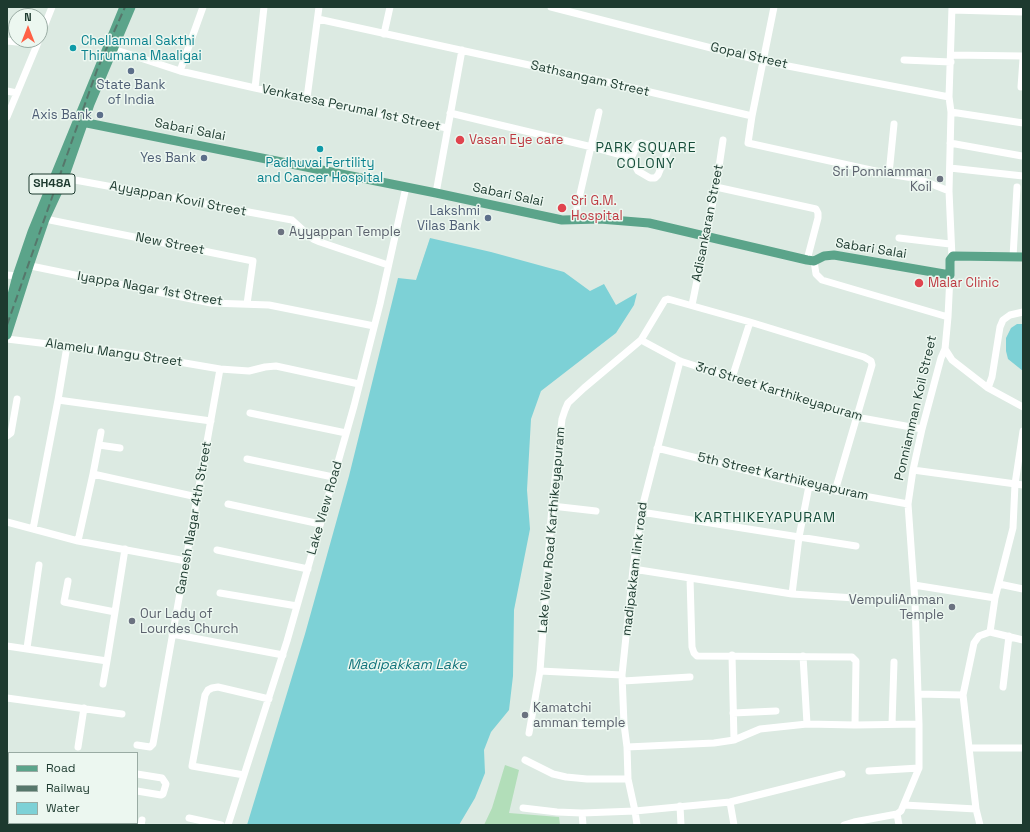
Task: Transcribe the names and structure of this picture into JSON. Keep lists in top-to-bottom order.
{
  "streets": {
    "main road": ["Sabari Salai", "SH48A", "Ponniamman Koil Street"],
    "street": [
      "Gopal Street",
      "Sathsangam Street",
      "Venkatesa Perumal 1st Street",
      "Ayyappan Kovil Street",
      "Adisankaran Street",
      "New Street",
      "Iyappa Nagar 1st Street",
      "Alamelu Mangu Street",
      "3rd Street Karthikeyapuram",
      "5th Street Karthikeyapuram",
      "Lake View Road",
      "Ganesh Nagar 4th Street",
      "Lake View Road Karthikeyapuram",
      "madipakkam link road"
    ]
  },
  "crossings": [
    ["Gopal Street", "Ponniamman Koil Street"],
    ["Venkatesa Perumal 1st Street", "SH48A"],
    ["Sabari Salai", "SH48A"],
    ["Sabari Salai", "Adisankaran Street"],
    ["Sabari Salai", "Ponniamman Koil Street"],
    ["Sabari Salai", "Lake View Road"],
    ["SH48A", "Ayyappan Kovil Street"],
    ["SH48A", "New Street"],
    ["SH48A", "Iyappa Nagar 1st Street"],
    ["SH48A", "Alamelu Mangu Street"],
    ["Ayyappan Kovil Street", "Lake View Road"],
    ["Adisankaran Street", "Lake View Road Karthikeyapuram"],
    ["New Street", "Iyappa Nagar 1st Street"],
    ["Iyappa Nagar 1st Street", "Lake View Road"],
    ["Alamelu Mangu Street", "Lake View Road"],
    ["Alamelu Mangu Street", "Ganesh Nagar 4th Street"],
    ["3rd Street Karthikeyapuram", "Ponniamman Koil Street"],
    ["3rd Street Karthikeyapuram", "Lake View Road Karthikeyapuram"],
    ["3rd Street Karthikeyapuram", "madipakkam link road"],
    ["Ponniamman Koil Street", "5th Street Karthikeyapuram"],
    ["5th Street Karthikeyapuram", "madipakkam link road"]
  ],
  "districts": ["PARK SQUARE COLONY", "KARTHIKEYAPURAM"],
  "water": ["Madipakkam Lake"],
  "places": [
    "Chellammal Sakthi Thirumana Maaligai",
    "State Bank of India",
    "Axis Bank",
    "Vasan Eye care",
    "Padhuvai Fertility and Cancer Hospital",
    "Yes Bank",
    "Sri Ponniamman Koil",
    "Sri G.M. Hospital",
    "Lakshmi Vilas Bank",
    "Ayyappan Temple",
    "Malar Clinic",
    "VempuliAmman Temple",
    "Our Lady of Lourdes Church",
    "Kamatchi amman temple"
  ],
  "legend": ["Road", "Railway", "Water"],
  "north": "top"
}
